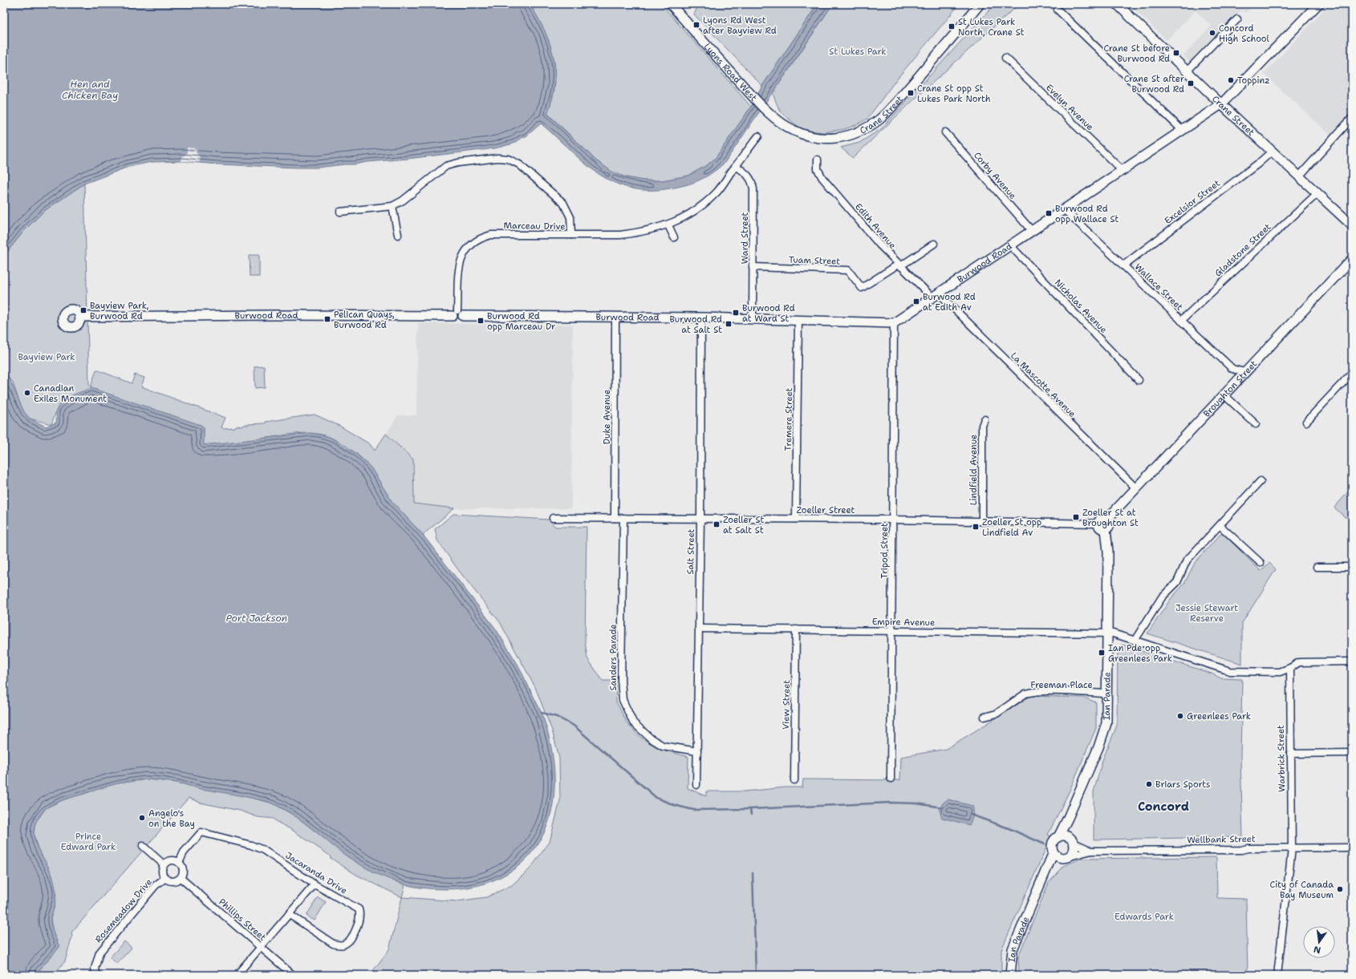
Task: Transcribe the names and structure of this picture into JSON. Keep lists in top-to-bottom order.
{
  "streets": {
    "main road": [
      "Lyons Road West",
      "Crane Street",
      "Burwood Road",
      "Broughton Street",
      "Ian Parade"
    ],
    "street": [
      "Evelyn Avenue",
      "Corby Avenue",
      "Excelsior Street",
      "Marceau Drive",
      "Edith Avenue",
      "Ward Street",
      "Gladstone Street",
      "Tuam Street",
      "Wallace Street",
      "Nicholas Avenue",
      "La Mascotte Avenue",
      "Duke Avenue",
      "Tremere Street",
      "Lindfield Avenue",
      "Zoeller Street",
      "Tripod Street",
      "Salt Street",
      "Empire Avenue",
      "Sanders Parade",
      "Freeman Place",
      "View Street",
      "Warbrick Street",
      "Wellbank Street",
      "Jacaranda Drive",
      "Rosemeadow Drive",
      "Phillips Street"
    ]
  },
  "crossings": [
    ["Lyons Road West", "Crane Street"],
    ["Evelyn Avenue", "Burwood Road"],
    ["Crane Street", "Excelsior Street"],
    ["Crane Street", "Gladstone Street"],
    ["Crane Street", "Burwood Road"],
    ["Corby Avenue", "Burwood Road"],
    ["Excelsior Street", "Wallace Street"],
    ["Marceau Drive", "Ward Street"],
    ["Marceau Drive", "Burwood Road"],
    ["Edith Avenue", "Tuam Street"],
    ["Edith Avenue", "Burwood Road"],
    ["Edith Avenue", "La Mascotte Avenue"],
    ["Ward Street", "Tuam Street"],
    ["Ward Street", "Burwood Road"],
    ["Gladstone Street", "Wallace Street"],
    ["Burwood Road", "Wallace Street"],
    ["Burwood Road", "Nicholas Avenue"],
    ["Burwood Road", "La Mascotte Avenue"],
    ["Burwood Road", "Duke Avenue"],
    ["Burwood Road", "Tremere Street"],
    ["Burwood Road", "Tripod Street"],
    ["Burwood Road", "Salt Street"],
    ["Wallace Street", "Broughton Street"],
    ["La Mascotte Avenue", "Broughton Street"],
    ["Broughton Street", "Ian Parade"],
    ["Duke Avenue", "Zoeller Street"],
    ["Tremere Street", "Zoeller Street"],
    ["Lindfield Avenue", "Zoeller Street"],
    ["Zoeller Street", "Tripod Street"],
    ["Zoeller Street", "Salt Street"],
    ["Zoeller Street", "Sanders Parade"],
    ["Zoeller Street", "Ian Parade"],
    ["Tripod Street", "Empire Avenue"],
    ["Salt Street", "Empire Avenue"],
    ["Salt Street", "Sanders Parade"],
    ["Empire Avenue", "Ian Parade"],
    ["Empire Avenue", "View Street"],
    ["Empire Avenue", "Warbrick Street"],
    ["Freeman Place", "Ian Parade"],
    ["Ian Parade", "Wellbank Street"],
    ["Warbrick Street", "Wellbank Street"],
    ["Jacaranda Drive", "Rosemeadow Drive"],
    ["Jacaranda Drive", "Phillips Street"],
    ["Rosemeadow Drive", "Phillips Street"]
  ],
  "districts": ["Concord"],
  "water": ["Hen and Chicken Bay", "Port Jackson"],
  "parks": [
    "St Lukes Park",
    "Bayview Park",
    "Jessie Stewart Reserve",
    "Prince Edward Park",
    "Edwards Park"
  ],
  "places": {
    "transit": [
      "Lyons Rd West after Bayview Rd",
      "St Lukes Park North, Crane St",
      "Crane St before Burwood Rd",
      "Crane St after Burwood Rd",
      "Crane St opp St Lukes Park North",
      "Burwood Rd opp Wallace St",
      "Burwood Rd at Edith Av",
      "Bayview Park, Burwood Rd",
      "Burwood Rd at Ward St",
      "Pelican Quays, Burwood Rd",
      "Burwood Rd opp Marceau Dr",
      "Burwood Rd at Salt St",
      "Zoeller St at Broughton St",
      "Zoeller St at Salt St",
      "Zoeller St opp Lindfield Av",
      "Ian Pde opp Greenlees Park"
    ],
    "other": [
      "Concord High School",
      "Toppinz",
      "Canadian Exiles Monument",
      "Greenlees Park",
      "Briars Sports",
      "Angelo's on the Bay",
      "City of Canada Bay Museum"
    ]
  },
  "north": "bottom"
}
